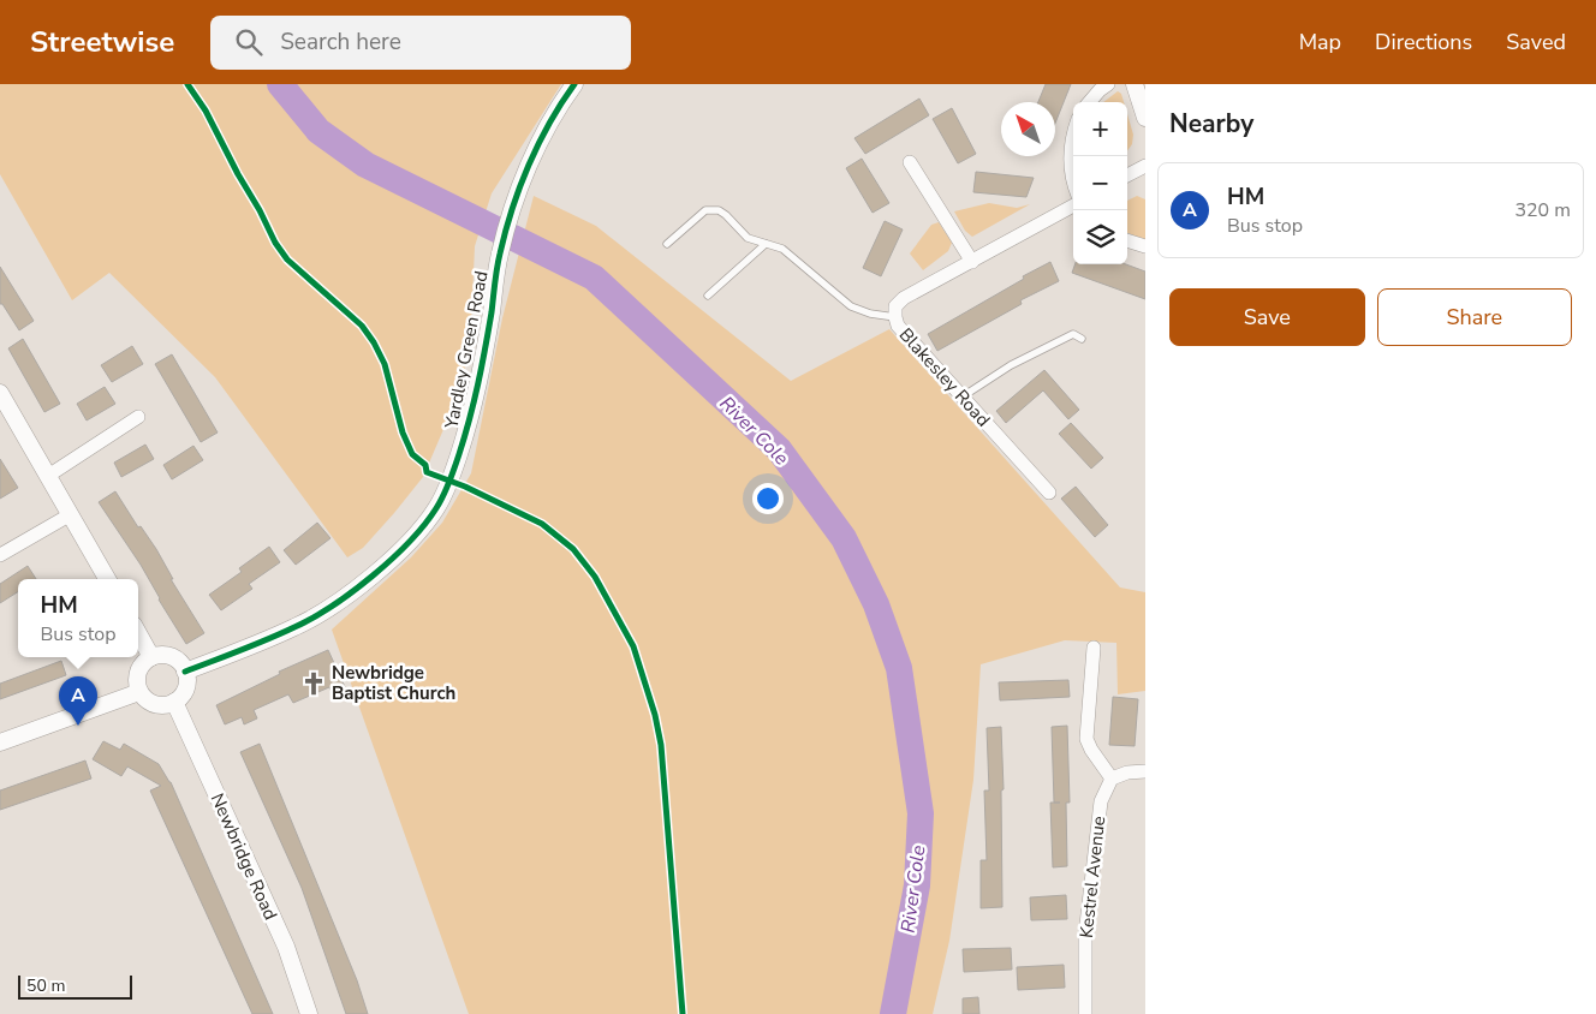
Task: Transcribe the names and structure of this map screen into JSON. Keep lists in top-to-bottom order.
{
  "streets": {
    "street": [
      "Yardley Green Road",
      "Blakesley Road",
      "Newbridge Road",
      "Kestrel Avenue"
    ]
  },
  "crossings": [
    ["Yardley Green Road", "Newbridge Road"]
  ],
  "water": ["River Cole"],
  "places": {
    "church": ["Newbridge Baptist Church"]
  },
  "scale_bar": "50 m",
  "north": "top left",
  "page": {
    "header": "Streetwise",
    "search": "Search here",
    "nav": ["Map", "Directions", "Saved"],
    "heading": "Nearby",
    "map_buttons": ["+", "−"],
    "list": [
      {
        "mark": "A",
        "name": "HM",
        "note": "Bus stop",
        "value": "320 m"
      }
    ],
    "buttons": ["Save", "Share"],
    "popup": ["HM", "Bus stop"],
    "pins": "A",
    "scale": "50 m"
  }
}
